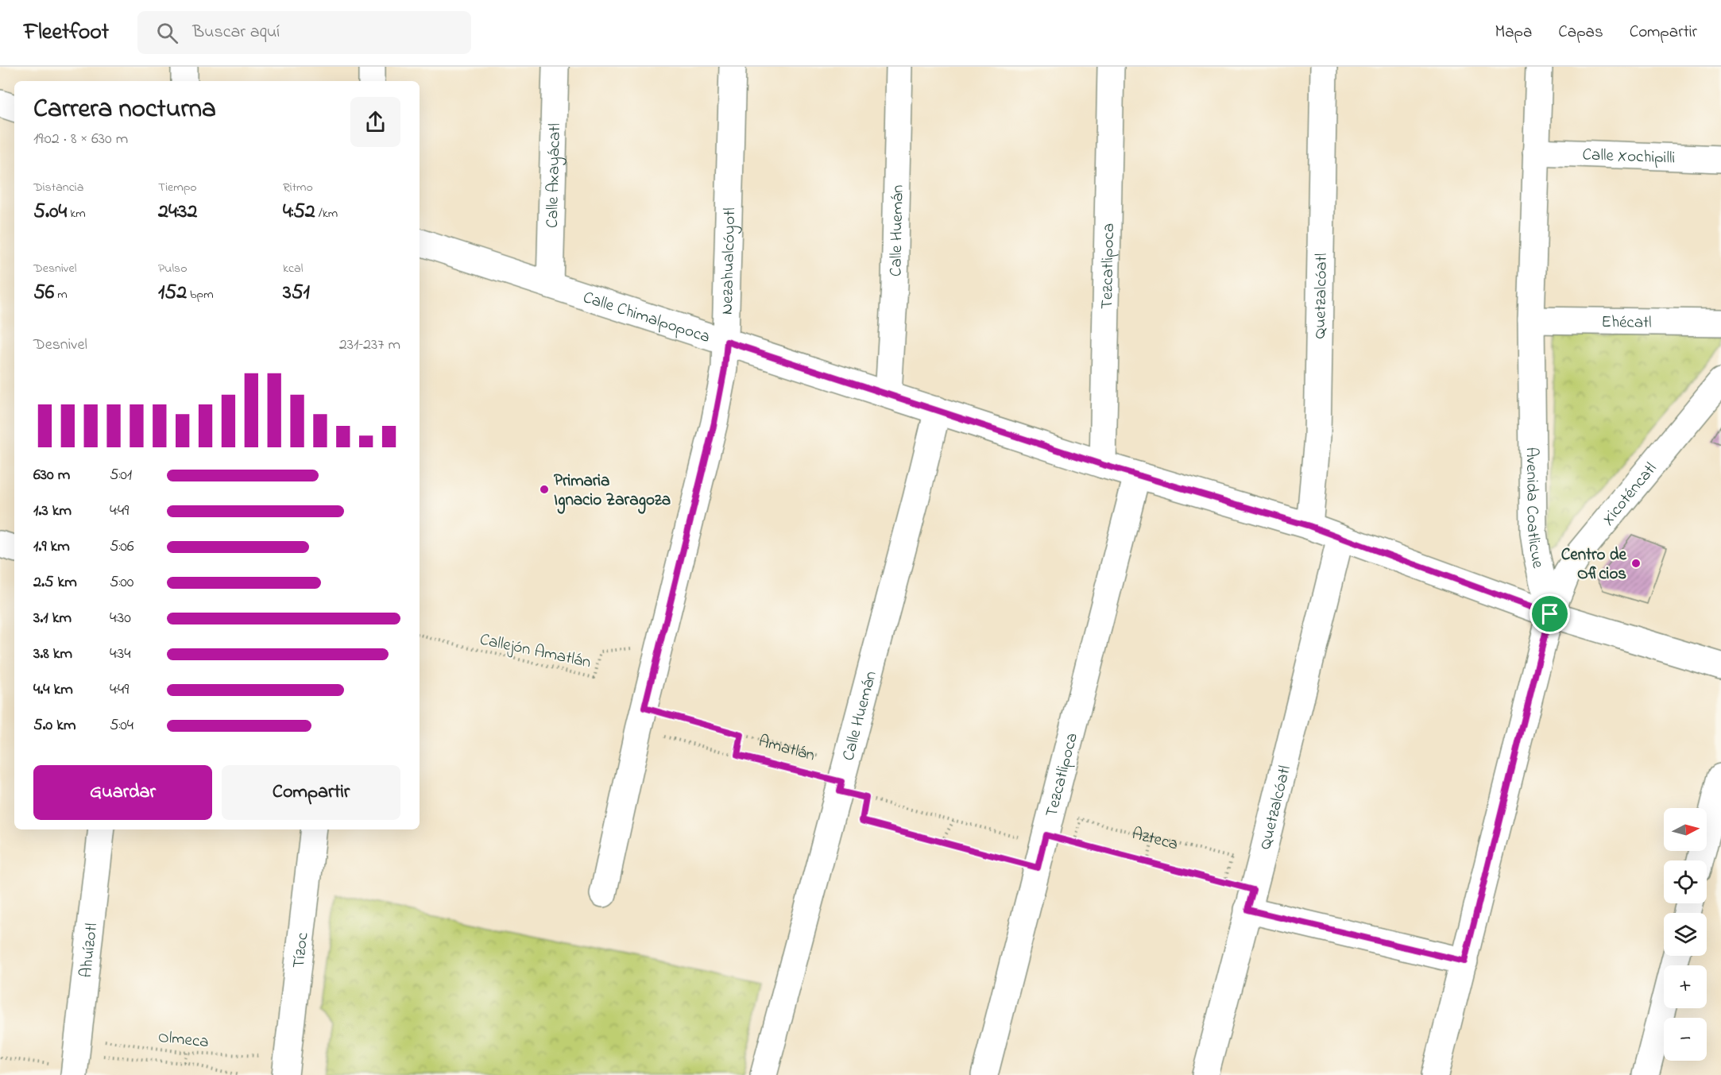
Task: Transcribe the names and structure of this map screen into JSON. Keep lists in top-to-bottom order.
{
  "streets": {
    "street": [
      "Calle Xochipilli",
      "Calle Axayácatl",
      "Calle Huemán",
      "Nezahualcóyotl",
      "Tezcatlipoca",
      "Quetzalcóatl",
      "Calle Chimalpopoca",
      "Ehécatl",
      "Xicoténcatl",
      "Avenida Coatlicue",
      "Ahuízotl",
      "Tízoc"
    ],
    "path": [
      "Callejón Amatlán",
      "Amatlán",
      "Azteca",
      "Olmeca"
    ]
  },
  "crossings": [
    ["Calle Xochipilli", "Avenida Coatlicue"],
    ["Calle Axayácatl", "Calle Chimalpopoca"],
    ["Calle Huemán", "Calle Chimalpopoca"],
    ["Calle Huemán", "Amatlán"],
    ["Calle Huemán", "Azteca"],
    ["Nezahualcóyotl", "Calle Chimalpopoca"],
    ["Nezahualcóyotl", "Callejón Amatlán"],
    ["Nezahualcóyotl", "Amatlán"],
    ["Tezcatlipoca", "Calle Chimalpopoca"],
    ["Tezcatlipoca", "Azteca"],
    ["Quetzalcóatl", "Calle Chimalpopoca"],
    ["Quetzalcóatl", "Azteca"],
    ["Calle Chimalpopoca", "Xicoténcatl"],
    ["Calle Chimalpopoca", "Avenida Coatlicue"],
    ["Ehécatl", "Avenida Coatlicue"],
    ["Xicoténcatl", "Avenida Coatlicue"],
    ["Amatlán", "Azteca"],
    ["Ahuízotl", "Olmeca"],
    ["Tízoc", "Olmeca"]
  ],
  "places": ["Primaria Ignacio Zaragoza", "Centro de Oficios"],
  "north": "right",
  "page": {
    "header": "Fleetfoot",
    "search": "Buscar aquí",
    "nav": ["Mapa", "Capas", "Compartir"],
    "heading": ["Carrera nocturna", "19:02 · 8 × 630 m"],
    "stats": [
      ["Distancia", "5.04 km"],
      ["Tiempo", "24:32"],
      ["Ritmo", "4:52 /km"],
      ["Desnivel", "56 m"],
      ["Pulso", "152 bpm"],
      ["kcal", "351"]
    ],
    "chart": ["Desnivel", "231–237 m"],
    "list": [
      {
        "name": "630 m",
        "note": "5:01"
      },
      {
        "name": "1.3 km",
        "note": "4:49"
      },
      {
        "name": "1.9 km",
        "note": "5:06"
      },
      {
        "name": "2.5 km",
        "note": "5:00"
      },
      {
        "name": "3.1 km",
        "note": "4:30"
      },
      {
        "name": "3.8 km",
        "note": "4:34"
      },
      {
        "name": "4.4 km",
        "note": "4:49"
      },
      {
        "name": "5.0 km",
        "note": "5:04"
      }
    ],
    "buttons": ["Guardar", "Compartir"],
    "map_buttons": ["+", "−"]
  }
}
